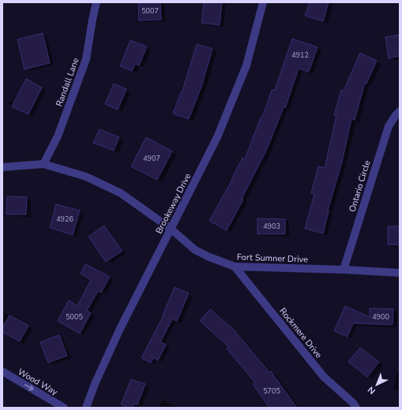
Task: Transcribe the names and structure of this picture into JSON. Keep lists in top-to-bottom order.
{
  "streets": {
    "street": [
      "Randall Lane",
      "Ontario Circle",
      "Brookeway Drive",
      "Fort Sumner Drive",
      "Rockmere Drive",
      "Wood Way"
    ]
  },
  "crossings": [
    ["Randall Lane", "Fort Sumner Drive"],
    ["Ontario Circle", "Fort Sumner Drive"],
    ["Brookeway Drive", "Fort Sumner Drive"],
    ["Fort Sumner Drive", "Rockmere Drive"]
  ],
  "one_way": ["Wood Way"],
  "house_numbers": [
    "5007",
    "4912",
    "4907",
    "4926",
    "4903",
    "5005",
    "4900",
    "5705"
  ],
  "north": "bottom left"
}
